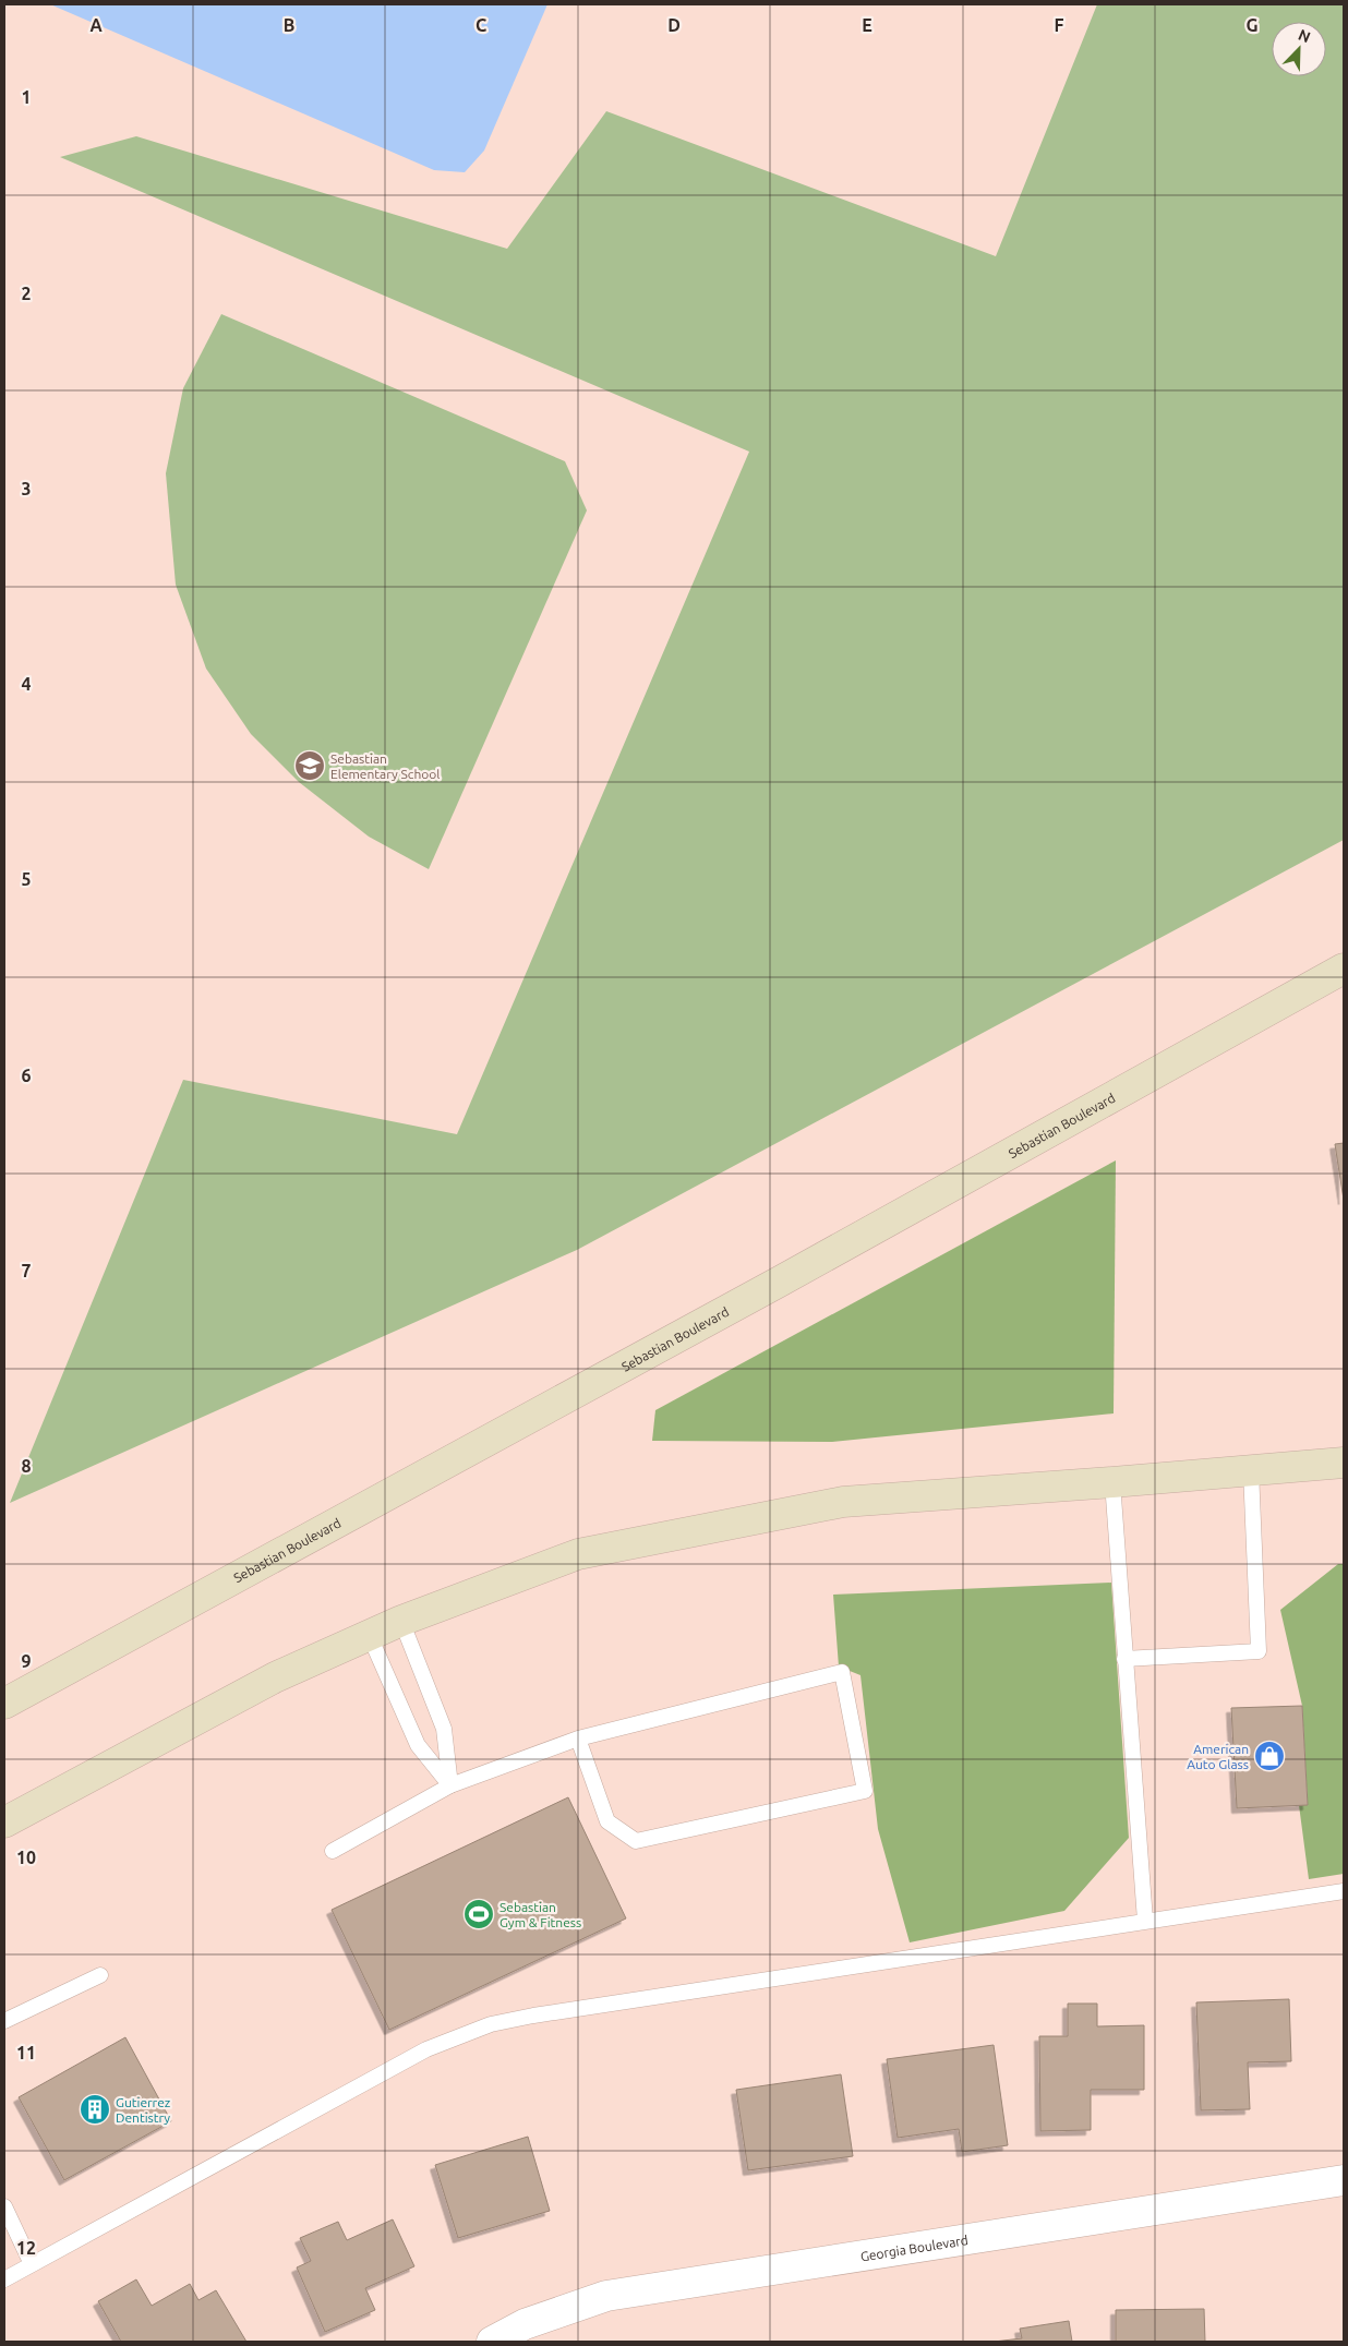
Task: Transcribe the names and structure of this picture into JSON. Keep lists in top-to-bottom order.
{
  "streets": {
    "main road": ["Sebastian Boulevard"],
    "street": ["Georgia Boulevard"]
  },
  "places": {
    "school or university": ["Sebastian Elementary School"],
    "shop": ["American Auto Glass"],
    "sports": ["Sebastian Gym & Fitness"],
    "building": ["Gutierrez Dentistry"]
  },
  "north": "top right",
  "grid": {
    "columns": [
      "A",
      "B",
      "C",
      "D",
      "E",
      "F",
      "G"
    ],
    "rows": [
      "1",
      "2",
      "3",
      "4",
      "5",
      "6",
      "7",
      "8",
      "9",
      "10",
      "11",
      "12"
    ]
  }
}
